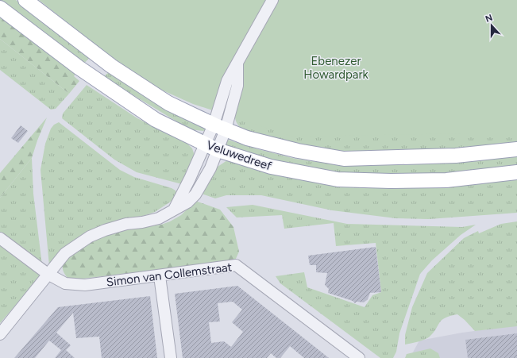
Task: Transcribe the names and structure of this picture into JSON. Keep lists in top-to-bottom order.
{
  "streets": {
    "main road": ["Veluwedreef"],
    "street": ["Simon van Collemstraat"]
  },
  "parks": ["Ebenezer Howardpark"],
  "north": "top"
}
